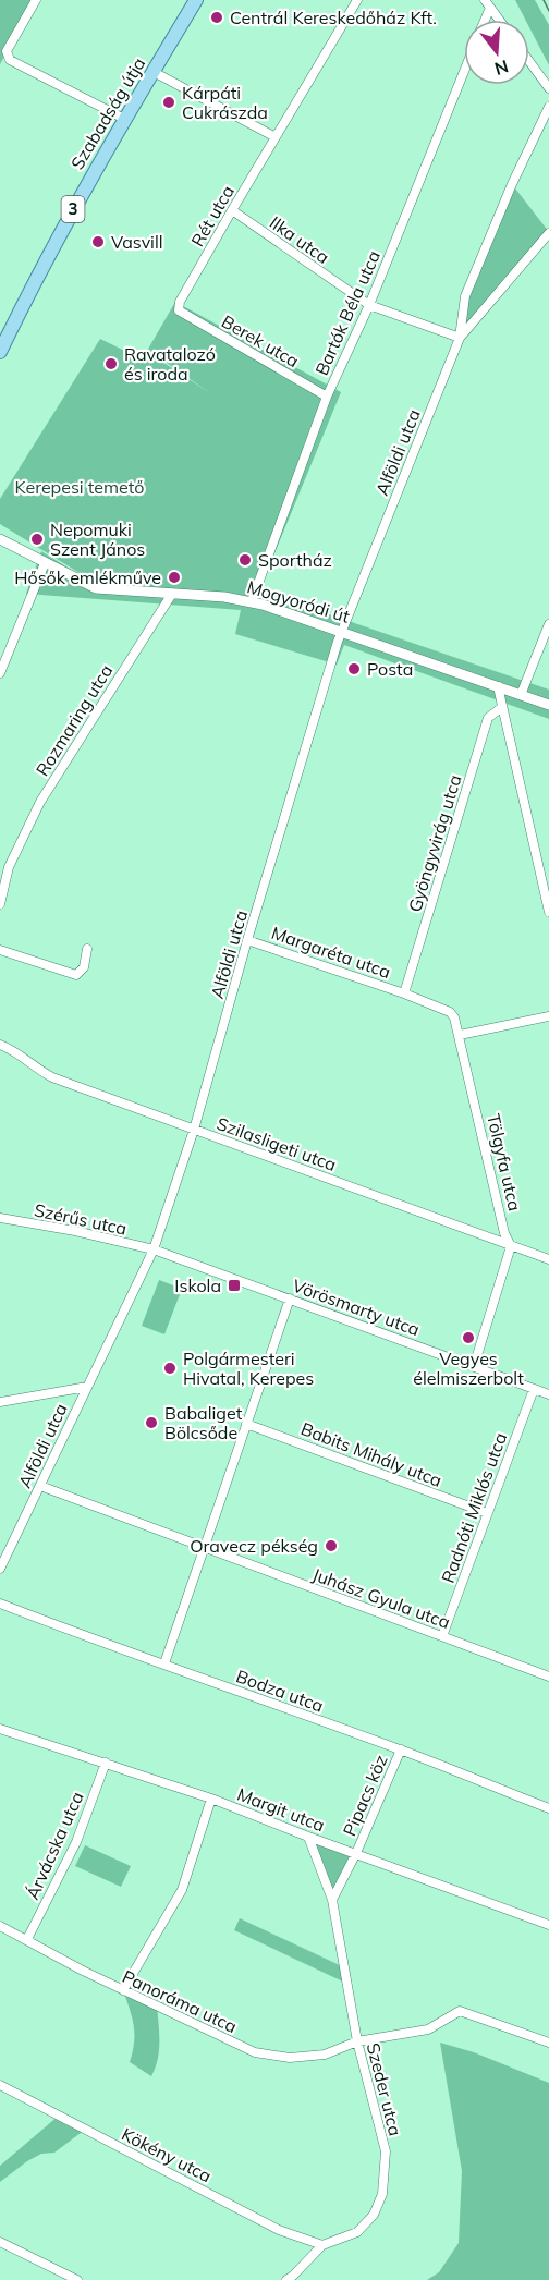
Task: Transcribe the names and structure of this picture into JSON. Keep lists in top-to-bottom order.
{
  "streets": {
    "main road": ["Szabadság útja", "3"],
    "street": [
      "Rét utca",
      "Ilka utca",
      "Bartók Béla utca",
      "Berek utca",
      "Alföldi utca",
      "Mogyoródi út",
      "Rozmaring utca",
      "Gyöngyvirág utca",
      "Margaréta utca",
      "Szilasligeti utca",
      "Tölgyfa utca",
      "Szérűs utca",
      "Vörösmarty utca",
      "Babits Mihály utca",
      "Radnóti Miklós utca",
      "Juhász Gyula utca",
      "Bodza utca",
      "Pipacs köz",
      "Margit utca",
      "Árvácska utca",
      "Panoráma utca",
      "Szeder utca",
      "Kökény utca"
    ]
  },
  "crossings": [
    ["Rét utca", "Ilka utca"],
    ["Rét utca", "Berek utca"],
    ["Ilka utca", "Bartók Béla utca"],
    ["Ilka utca", "Alföldi utca"],
    ["Bartók Béla utca", "Berek utca"],
    ["Bartók Béla utca", "Mogyoródi út"],
    ["Alföldi utca", "Mogyoródi út"],
    ["Alföldi utca", "Margaréta utca"],
    ["Alföldi utca", "Szilasligeti utca"],
    ["Alföldi utca", "Szérűs utca"],
    ["Alföldi utca", "Vörösmarty utca"],
    ["Alföldi utca", "Juhász Gyula utca"],
    ["Mogyoródi út", "Rozmaring utca"],
    ["Gyöngyvirág utca", "Margaréta utca"],
    ["Gyöngyvirág utca", "Tölgyfa utca"],
    ["Margaréta utca", "Tölgyfa utca"],
    ["Szilasligeti utca", "Tölgyfa utca"],
    ["Szérűs utca", "Vörösmarty utca"],
    ["Vörösmarty utca", "Radnóti Miklós utca"],
    ["Babits Mihály utca", "Radnóti Miklós utca"],
    ["Radnóti Miklós utca", "Juhász Gyula utca"],
    ["Bodza utca", "Pipacs köz"],
    ["Pipacs köz", "Margit utca"],
    ["Margit utca", "Árvácska utca"],
    ["Margit utca", "Szeder utca"],
    ["Árvácska utca", "Panoráma utca"],
    ["Panoráma utca", "Szeder utca"],
    ["Szeder utca", "Kökény utca"]
  ],
  "parks": ["Kerepesi temető"],
  "places": {
    "other": [
      "Centrál Kereskedőház Kft.",
      "Kárpáti Cukrászda",
      "Vasvill",
      "Ravatalozó és iroda",
      "Nepomuki Szent János",
      "Sportház",
      "Hősők emlékműve",
      "Posta",
      "Vegyes élelmiszerbolt",
      "Polgármesteri Hivatal, Kerepes",
      "Babaliget Bölcsőde",
      "Oravecz pékség"
    ],
    "transit": ["Iskola"]
  },
  "north": "bottom"
}
